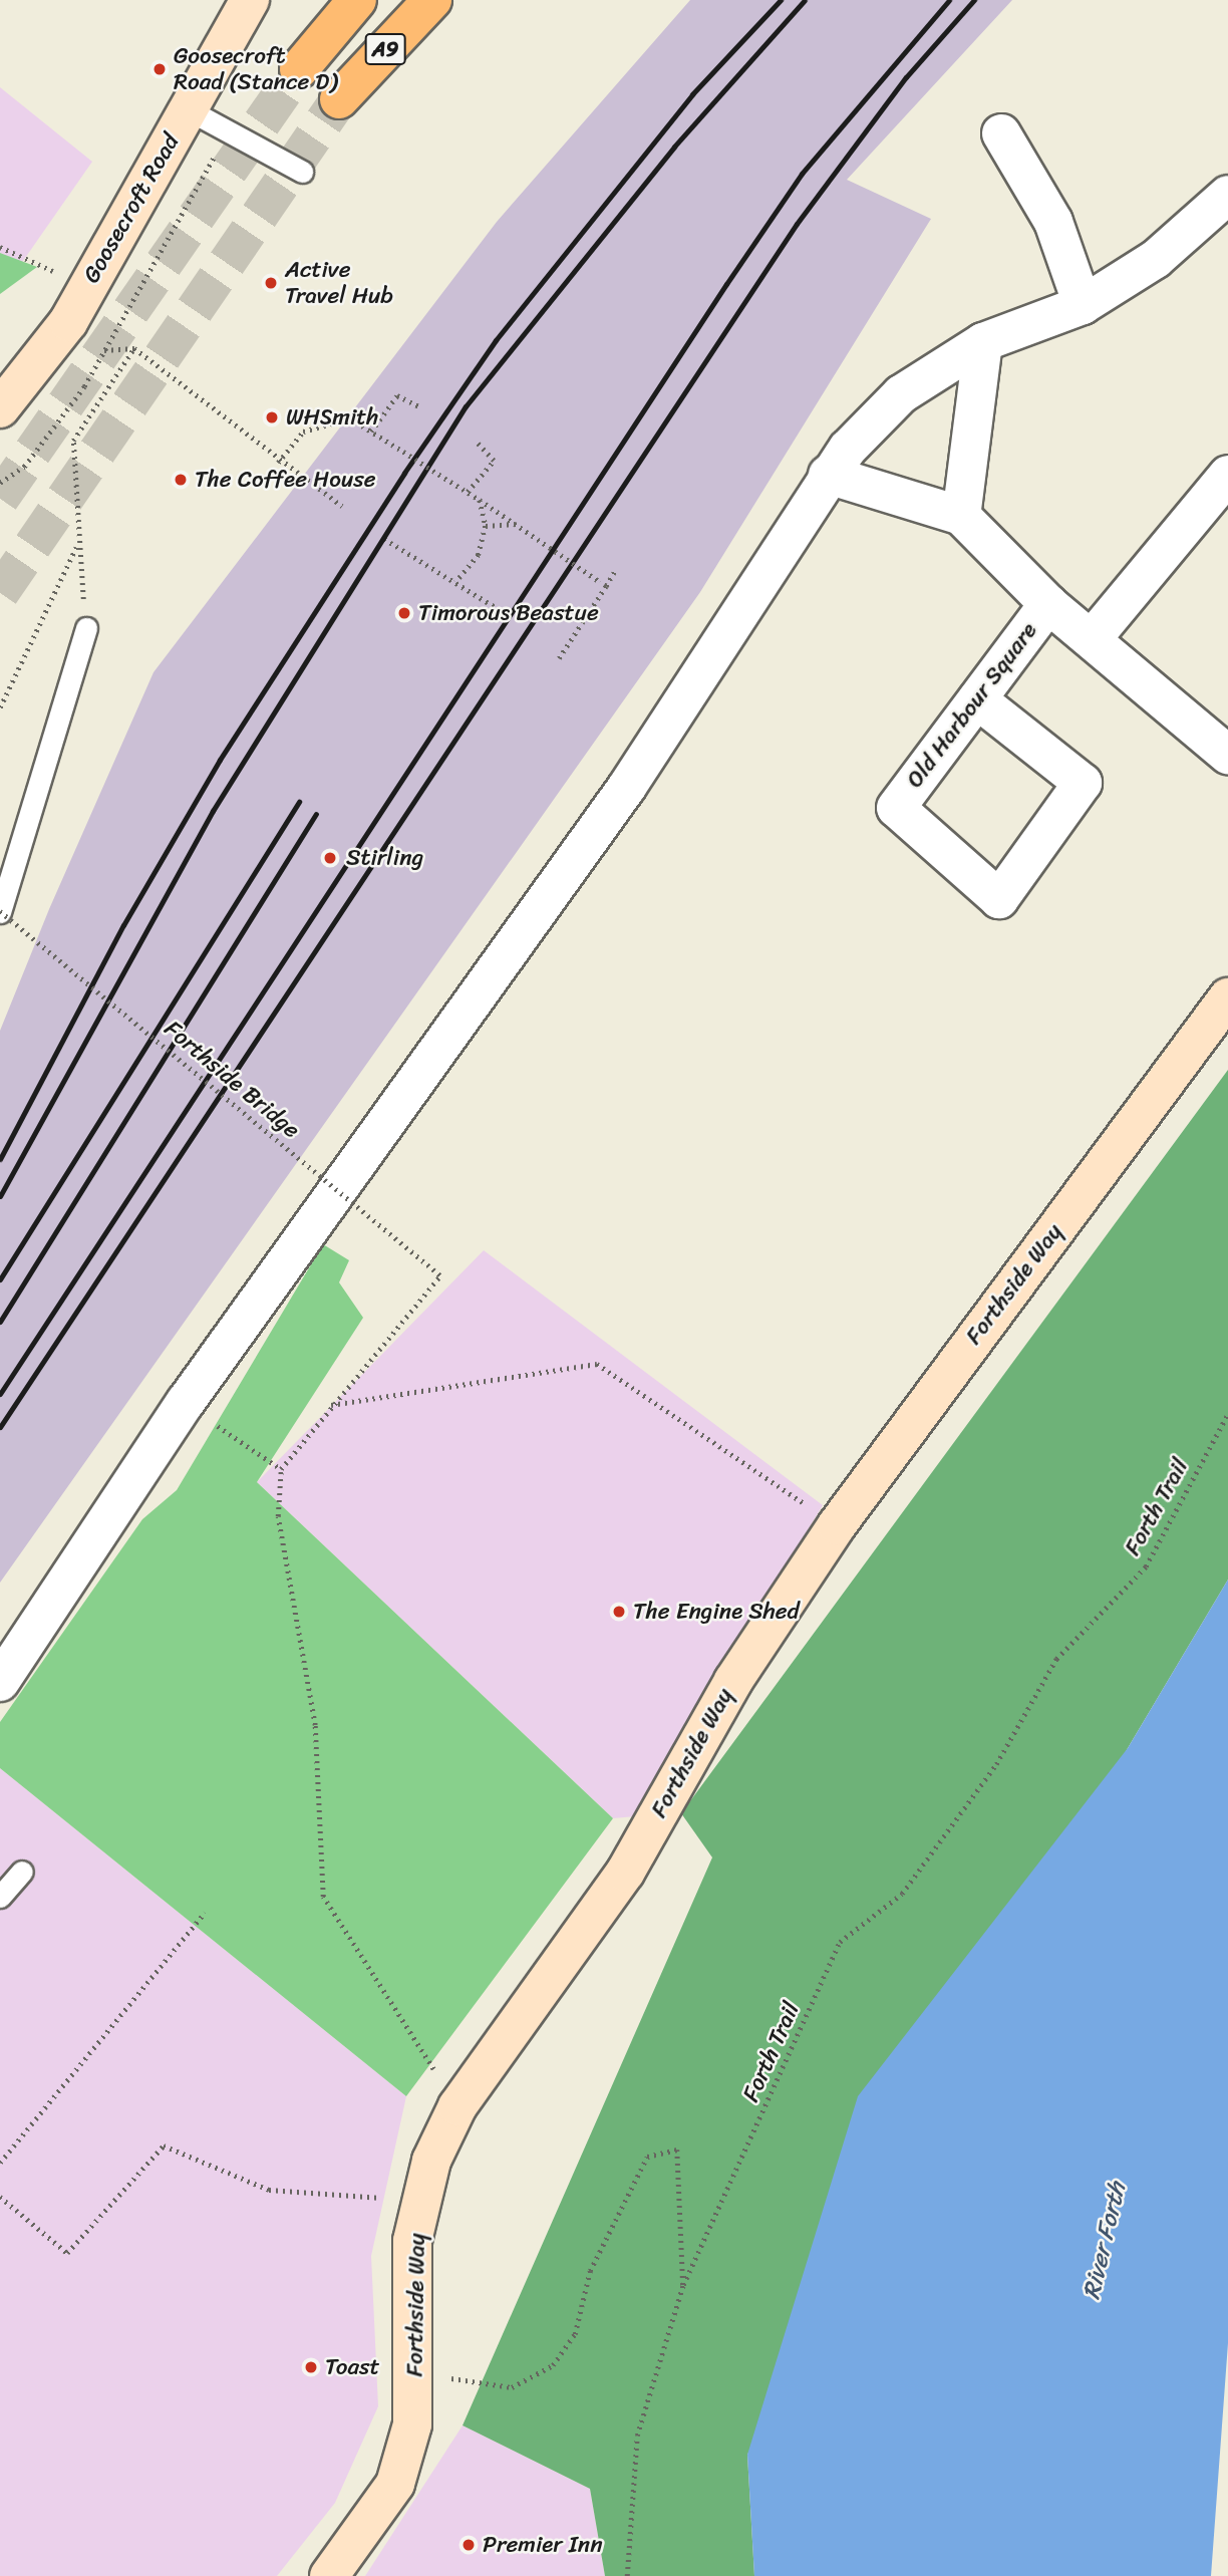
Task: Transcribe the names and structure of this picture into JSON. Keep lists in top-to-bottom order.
{
  "streets": {
    "main road": ["A9"],
    "street": ["Goosecroft Road", "Old Harbour Square", "Forthside Way"],
    "path": ["Forthside Bridge", "Forth Trail"]
  },
  "water": ["River Forth"],
  "places": [
    "Goosecroft Road (Stance D)",
    "Active Travel Hub",
    "WHSmith",
    "The Coffee House",
    "Timorous Beastue",
    "Stirling",
    "The Engine Shed",
    "Toast",
    "Premier Inn"
  ]
}
